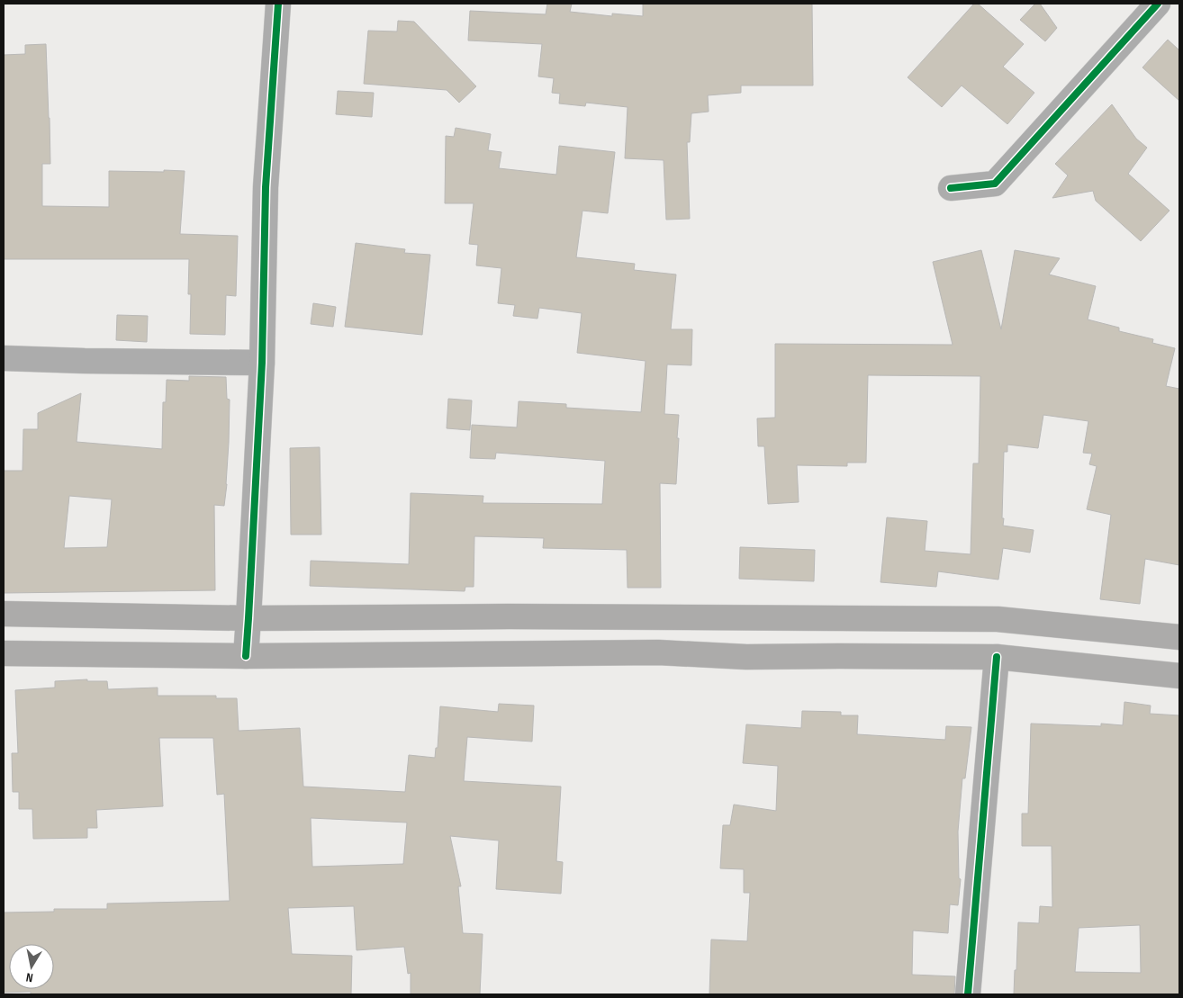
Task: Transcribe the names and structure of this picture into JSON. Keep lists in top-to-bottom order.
{
  "north": "bottom"
}
